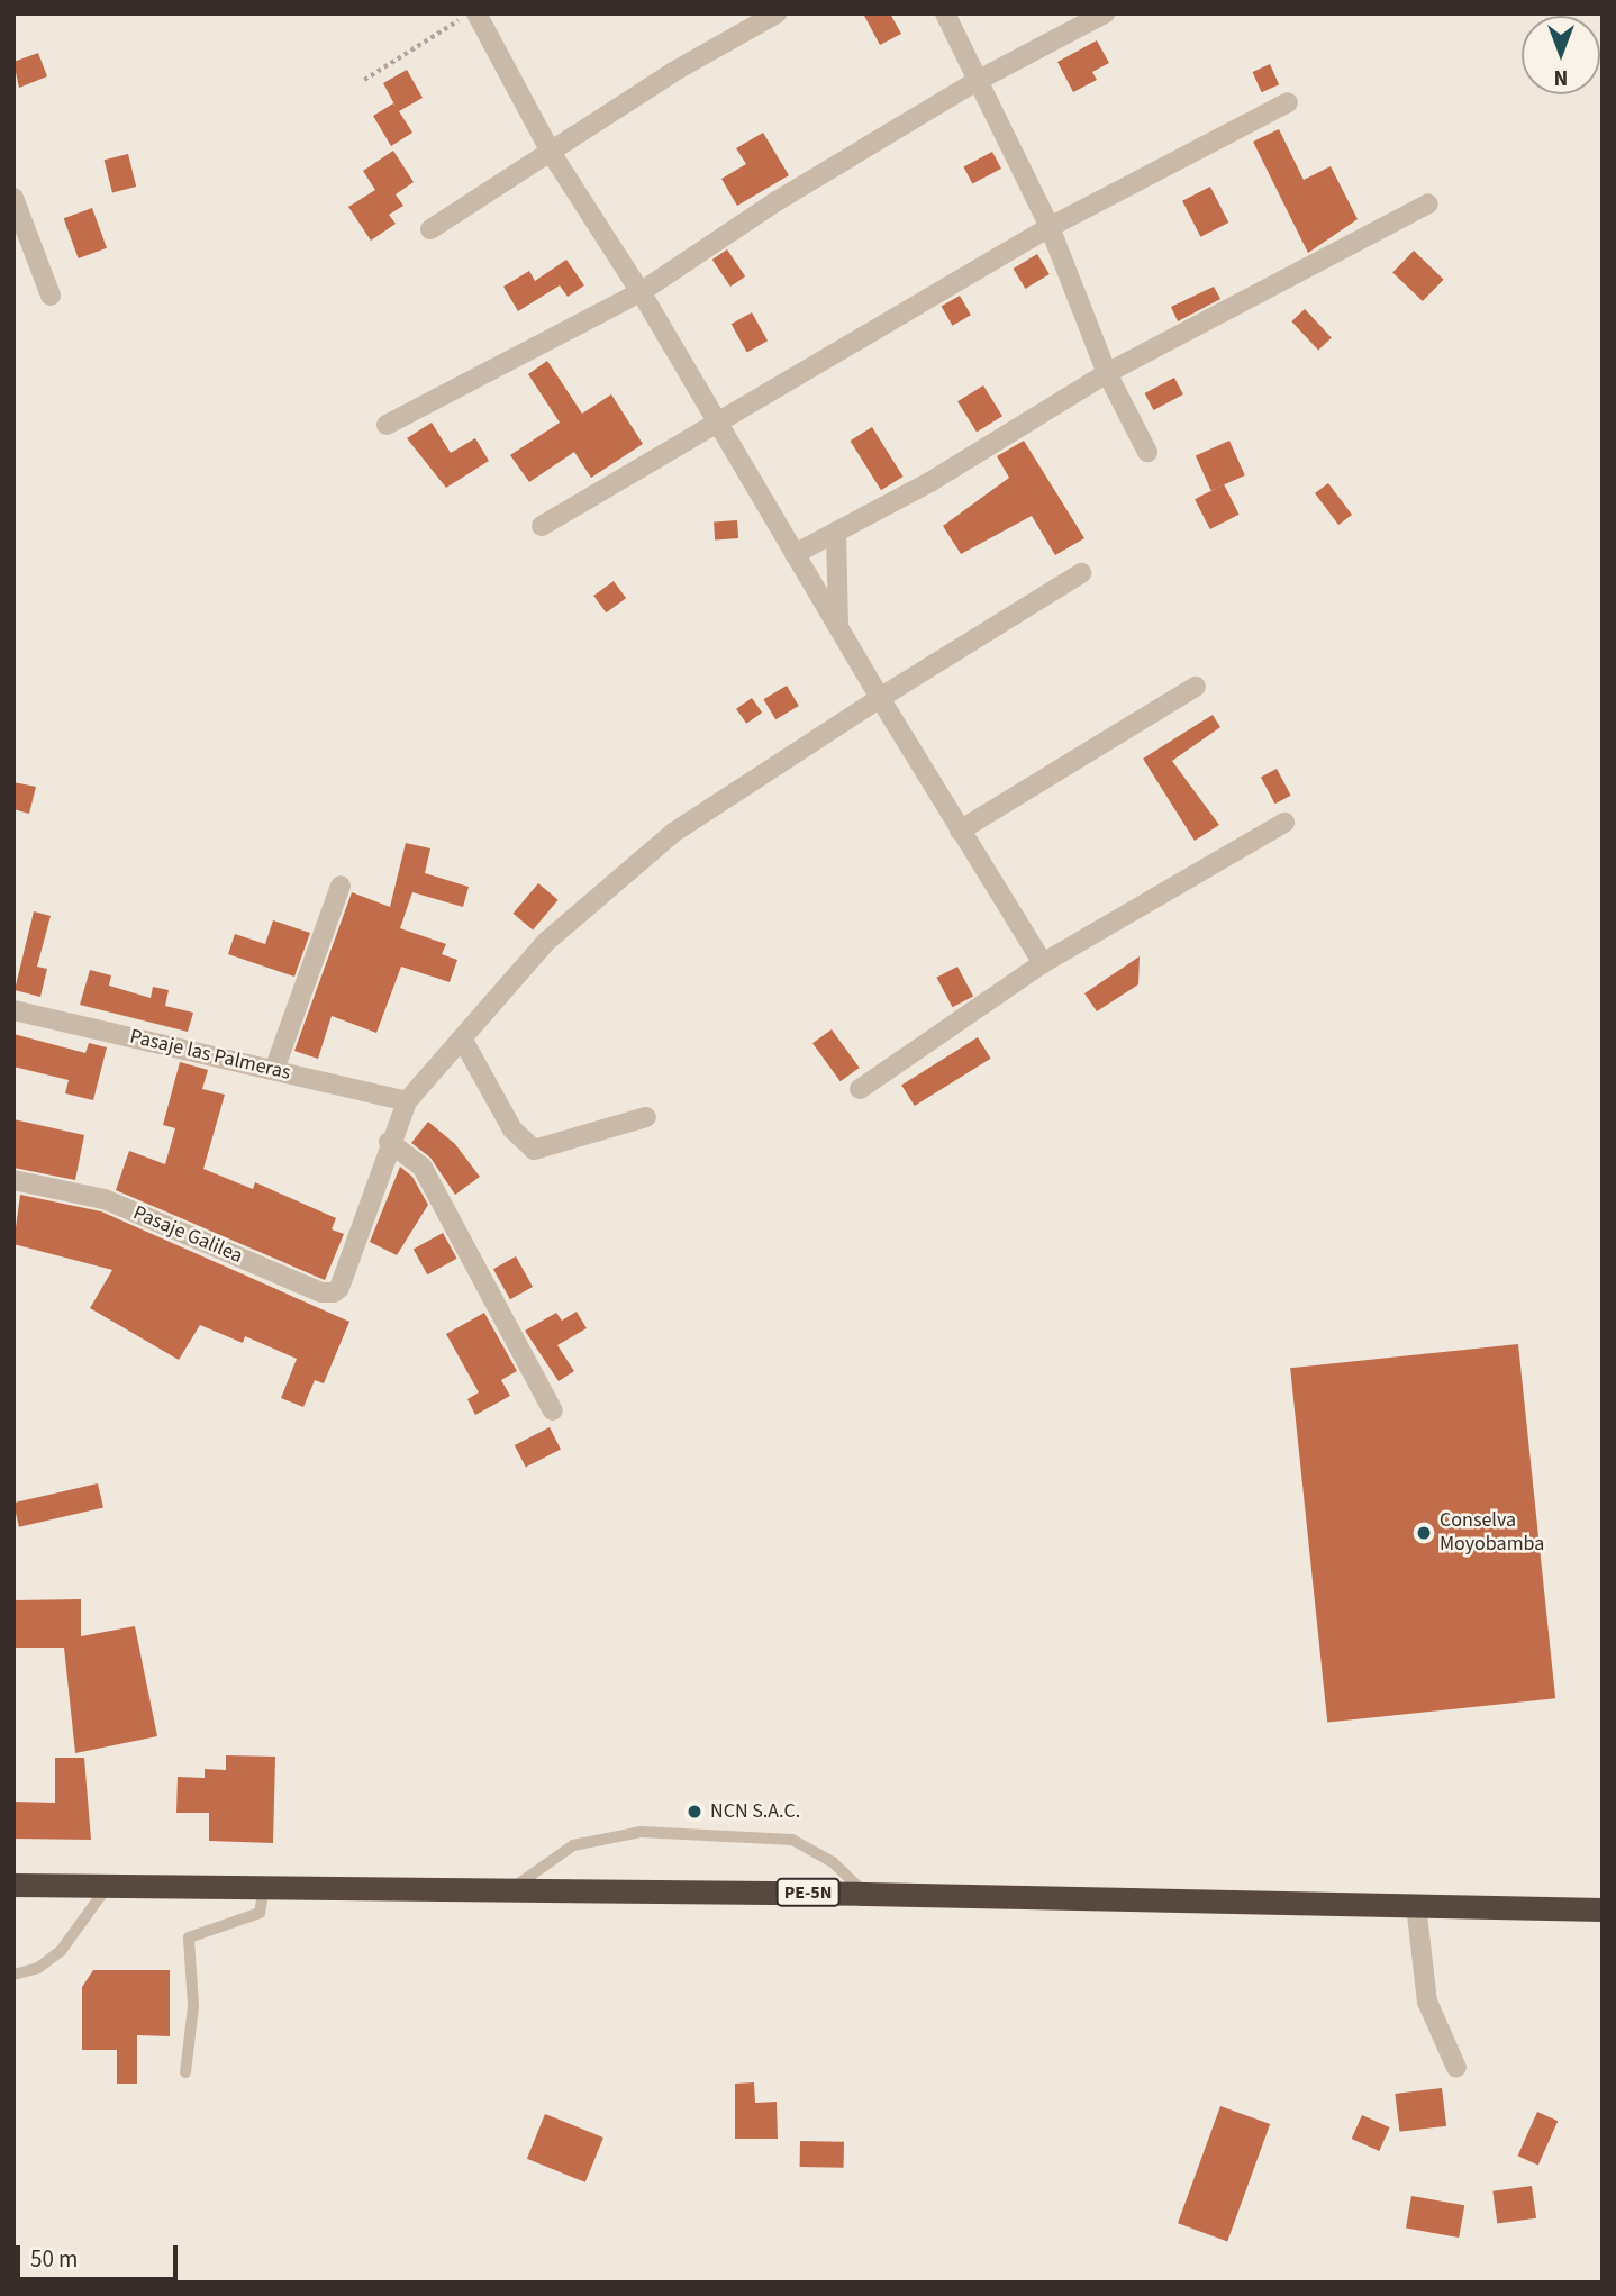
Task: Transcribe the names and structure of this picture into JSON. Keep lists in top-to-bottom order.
{
  "streets": {
    "highway": ["PE-5N"],
    "street": ["Pasaje las Palmeras", "Pasaje Galilea"]
  },
  "places": ["Conselva Moyobamba", "NCN S.A.C."],
  "scale_bar": "50 m",
  "north": "bottom"
}
